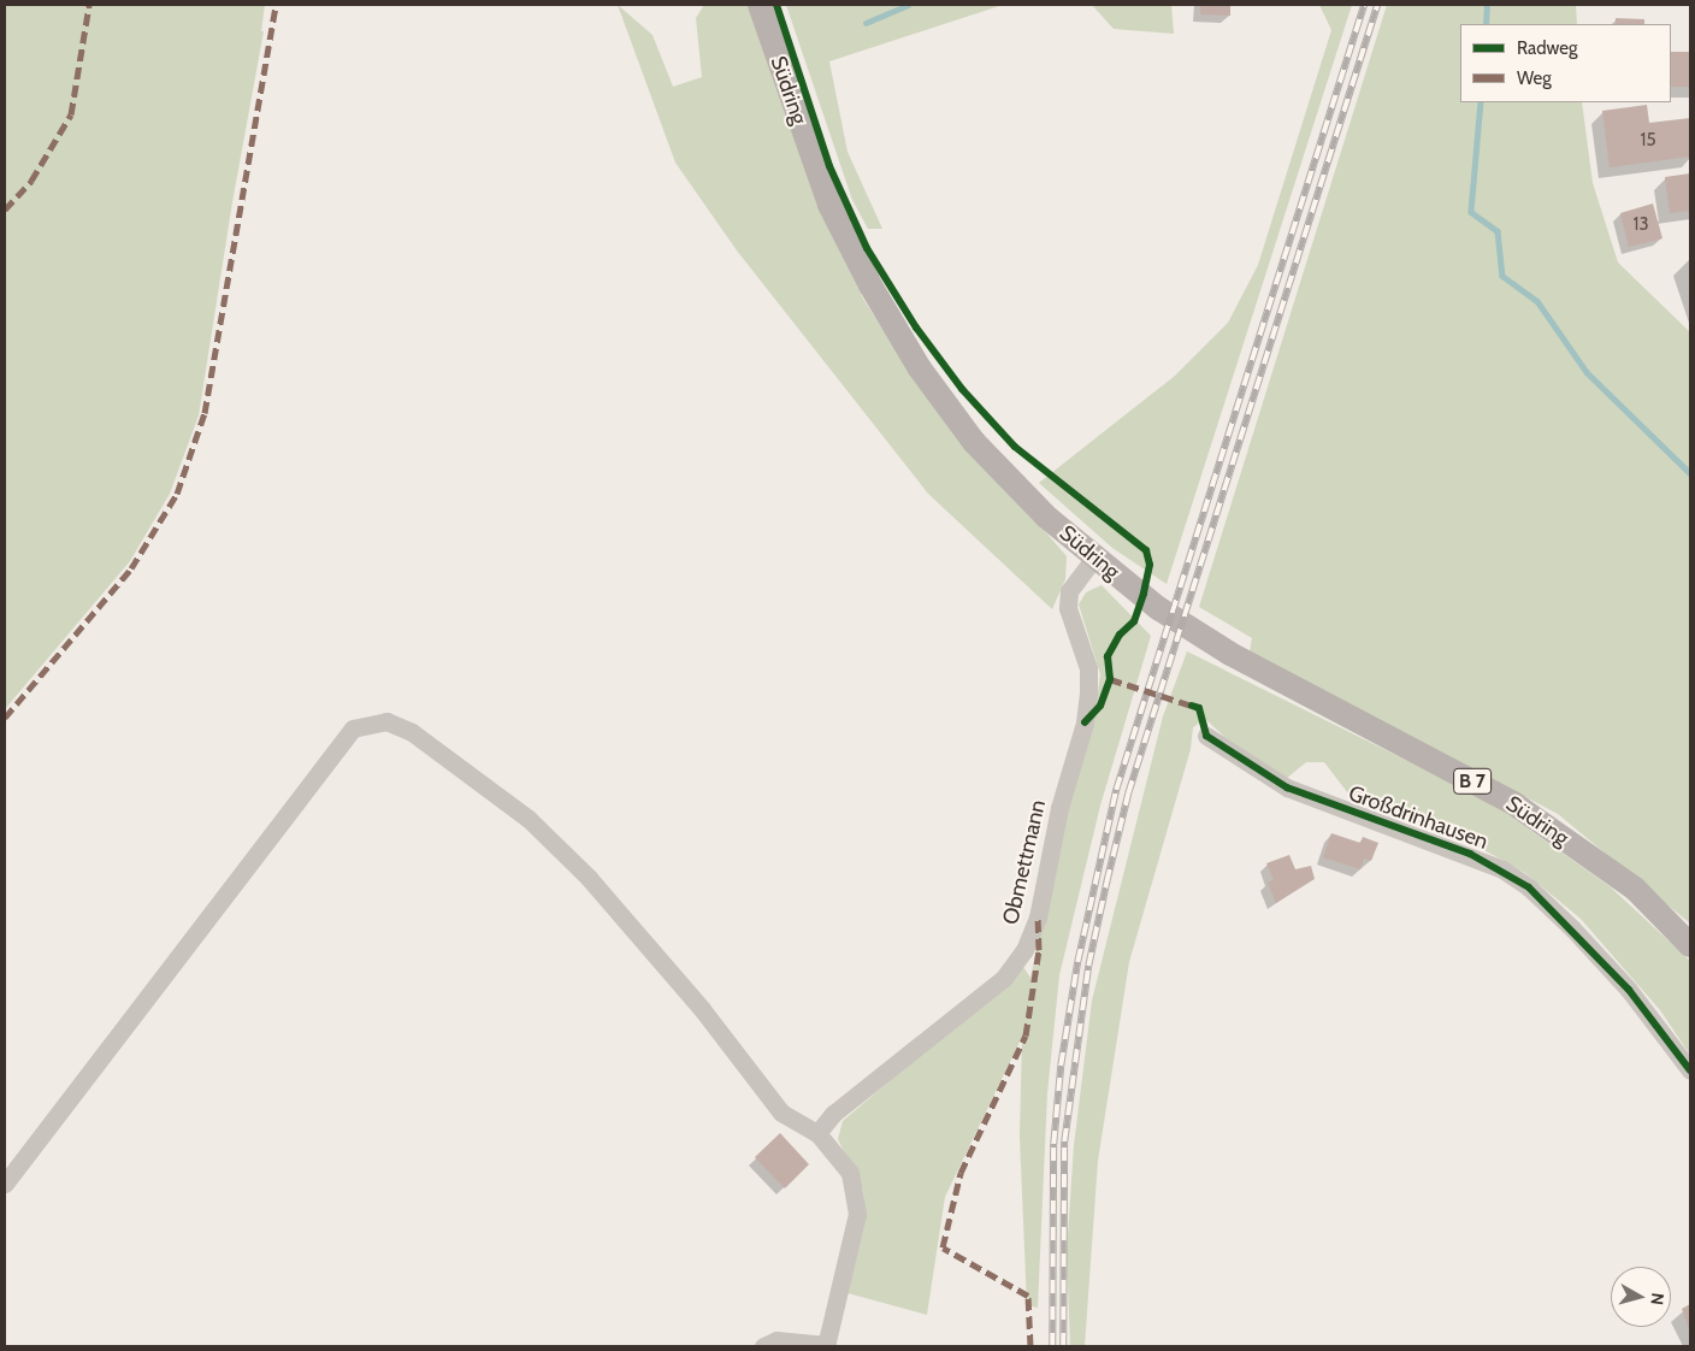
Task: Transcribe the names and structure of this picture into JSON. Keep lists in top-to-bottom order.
{
  "streets": {
    "main road": ["Südring", "B 7"],
    "street": ["Großdrinhausen", "Obmettmann"]
  },
  "crossings": [
    ["Südring", "Obmettmann"]
  ],
  "house_numbers": ["15", "13"],
  "legend": ["Radweg", "Weg"],
  "north": "right"
}
